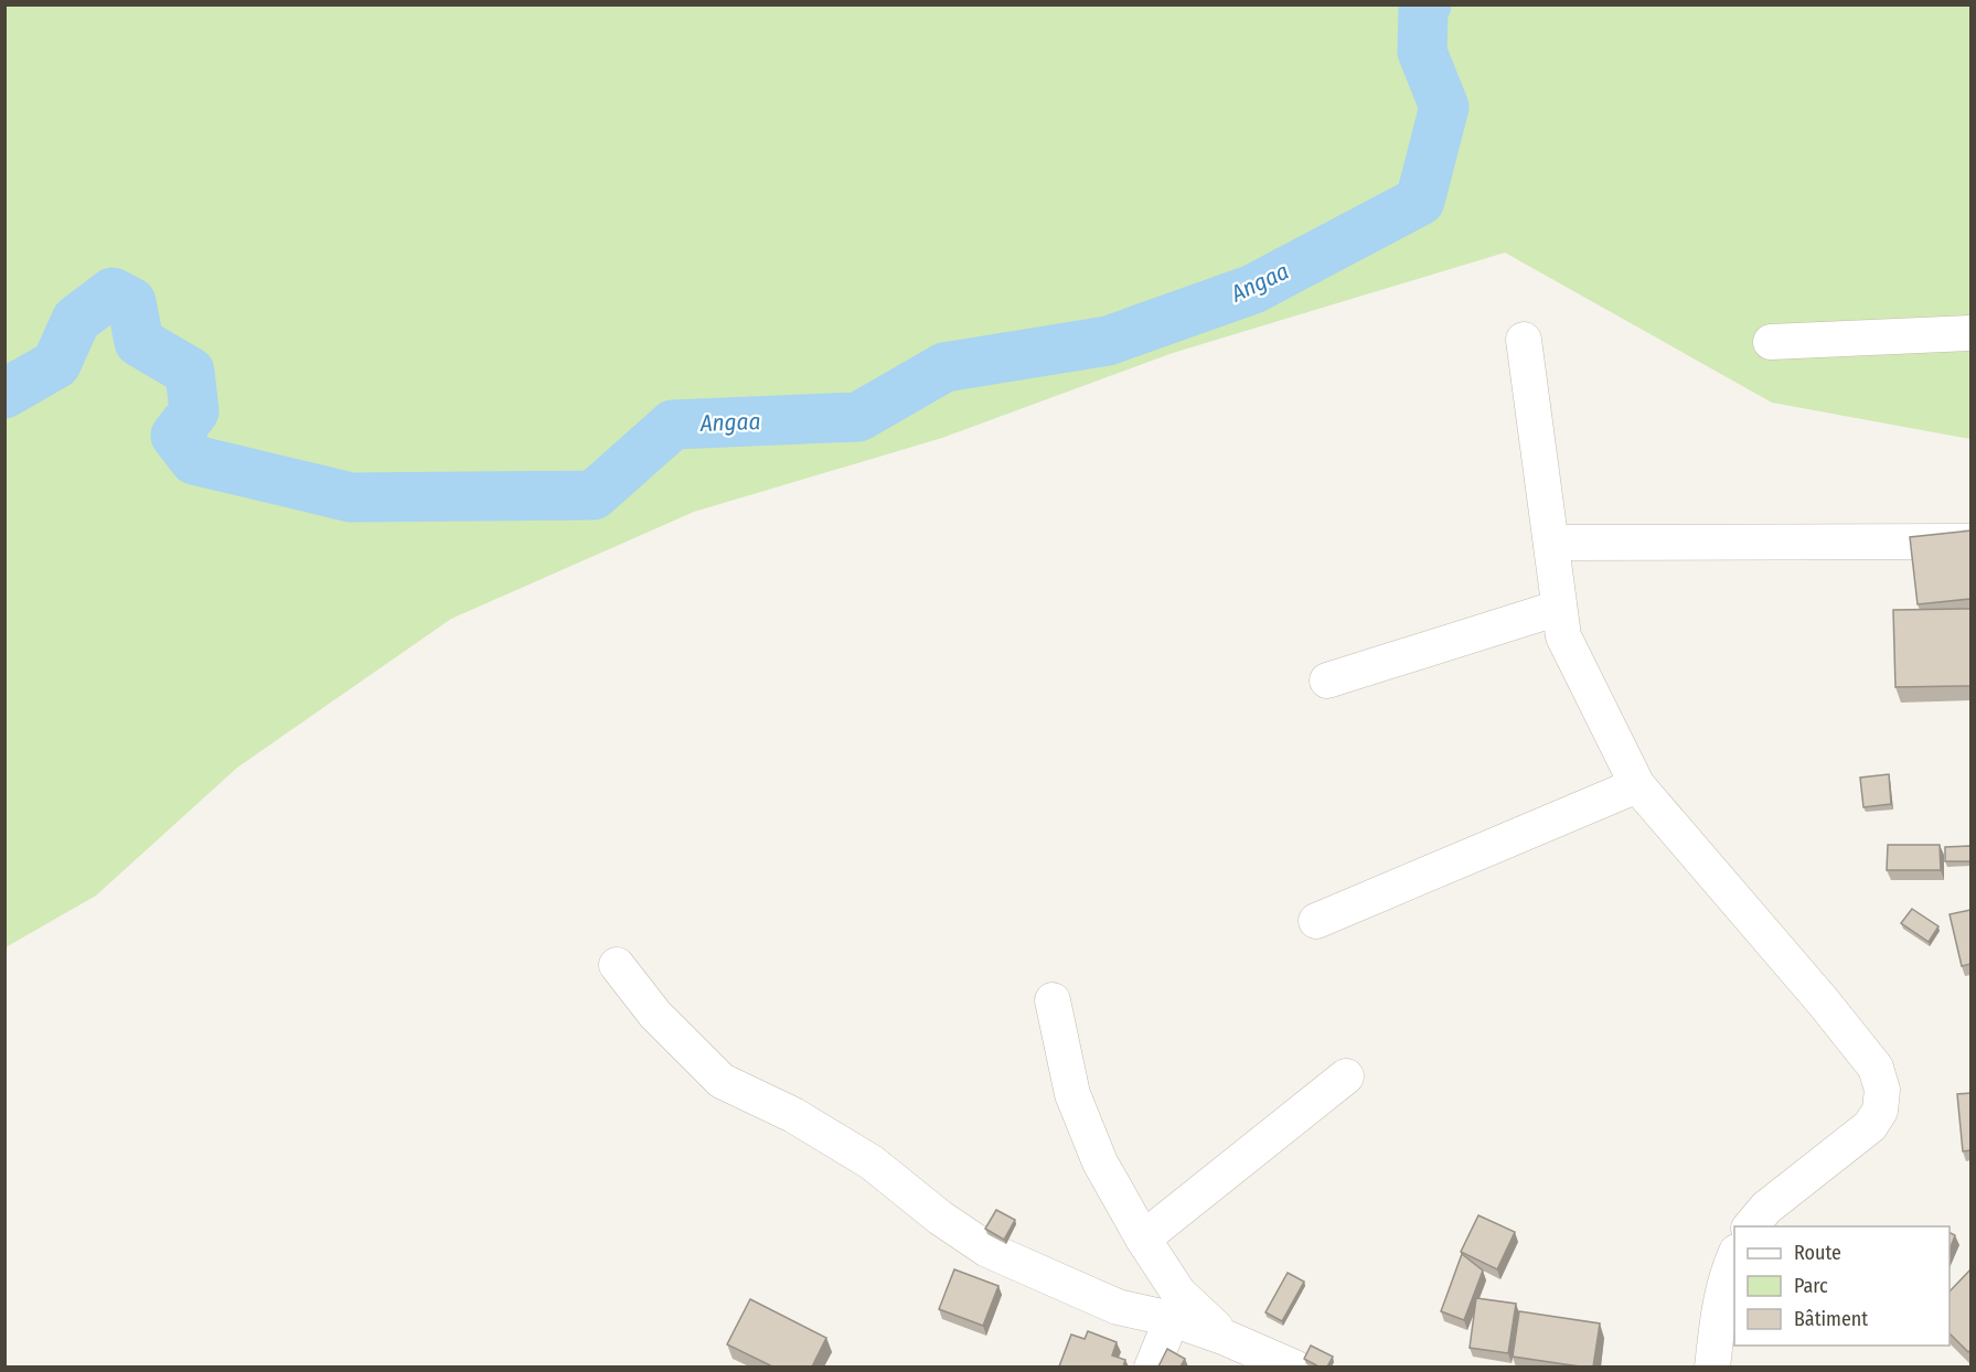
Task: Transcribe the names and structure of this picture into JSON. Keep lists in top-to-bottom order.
{
  "water": ["Angaa"],
  "legend": ["Route", "Parc", "Bâtiment"]
}
